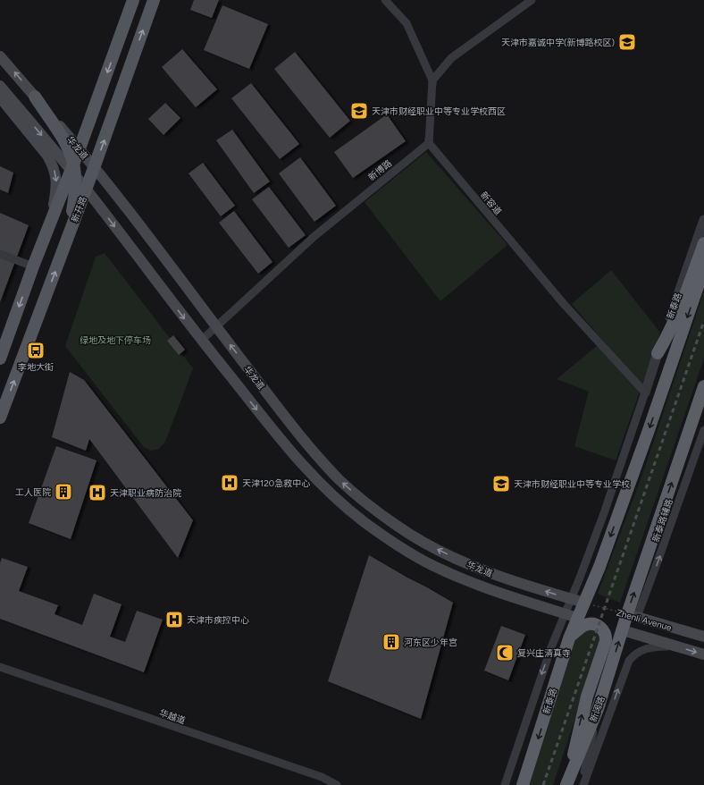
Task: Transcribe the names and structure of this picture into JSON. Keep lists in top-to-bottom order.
{
  "streets": {
    "highway": ["新泰路", "新阔路"],
    "main road": ["华龙道", "新开路", "Zhenli Avenue"],
    "street": [
      "新博路",
      "新容道",
      "新泰路辅路",
      "华越道"
    ]
  },
  "crossings": [
    ["华龙道", "新博路"],
    ["华龙道", "新开路"],
    ["华龙道", "新泰路"],
    ["华龙道", "Zhenli Avenue"],
    ["新博路", "新容道"],
    ["新容道", "新泰路"],
    ["新泰路", "Zhenli Avenue"],
    ["新泰路辅路", "Zhenli Avenue"],
    ["新泰路辅路", "新阔路"],
    ["Zhenli Avenue", "新阔路"]
  ],
  "one_way": ["新阔路"],
  "parks": ["绿地及地下停车场"],
  "places": {
    "school or university": ["天津市嘉诚中学(新博路校区)", "天津市财经职业中等专业学校西区", "天津市财经职业中等专业学校"],
    "bus stop": ["李地大街"],
    "hospital": ["天津120急救中心", "天津职业病防治院", "天津市疾控中心"],
    "building": ["工人医院", "河东区少年宫"],
    "mosque": ["复兴庄清真寺"]
  }
}
